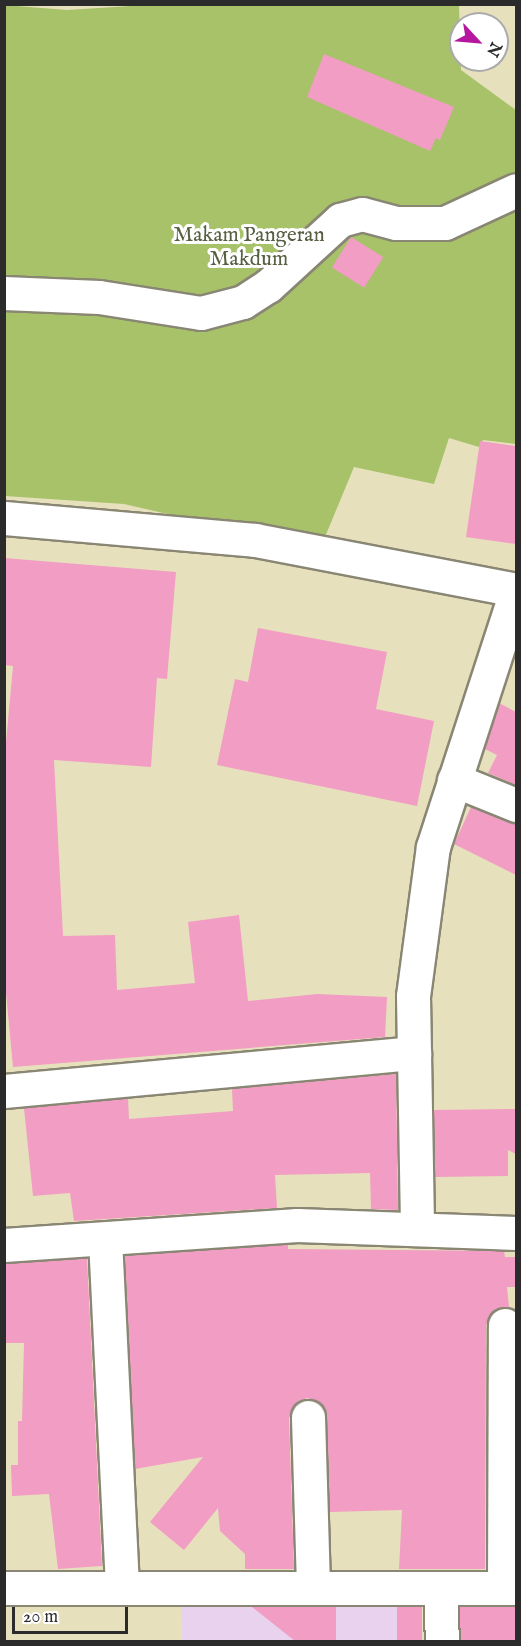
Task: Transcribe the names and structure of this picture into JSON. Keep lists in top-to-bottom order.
{
  "parks": ["Makam Pangeran Makdum"],
  "scale_bar": "20 m",
  "north": "bottom right"
}
